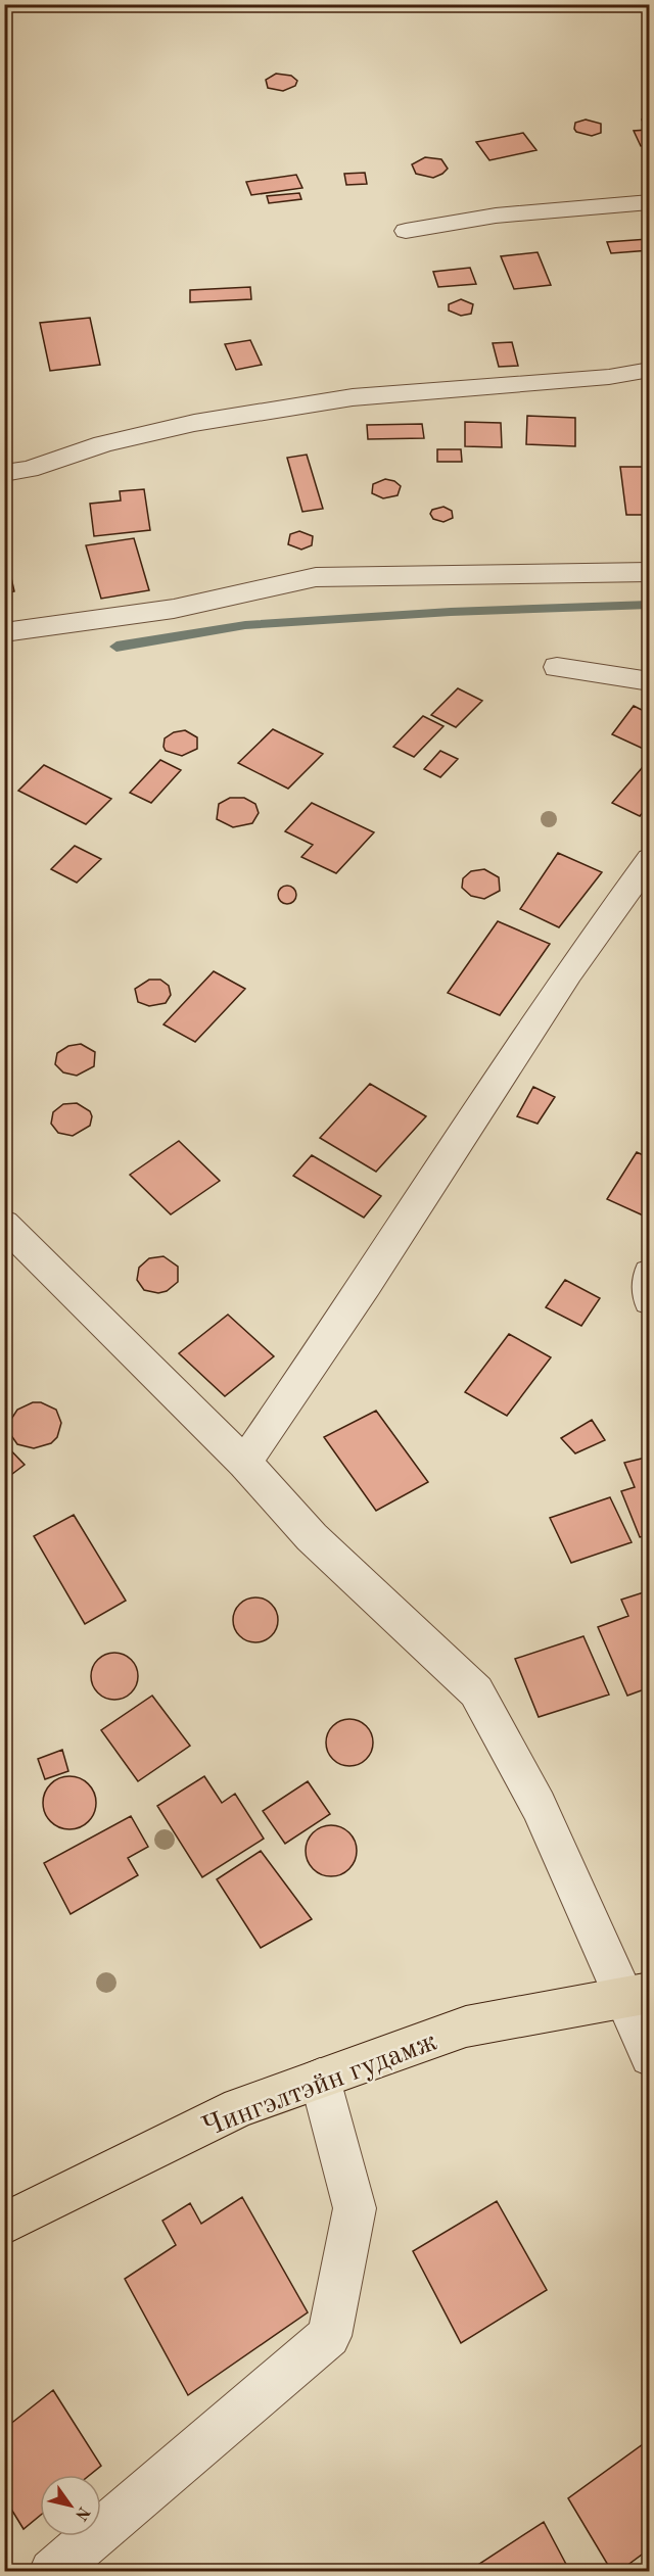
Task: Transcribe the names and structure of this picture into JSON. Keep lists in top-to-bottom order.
{
  "streets": {
    "main road": ["Чингэлтэйн гудамж"]
  },
  "north": "bottom right"
}
